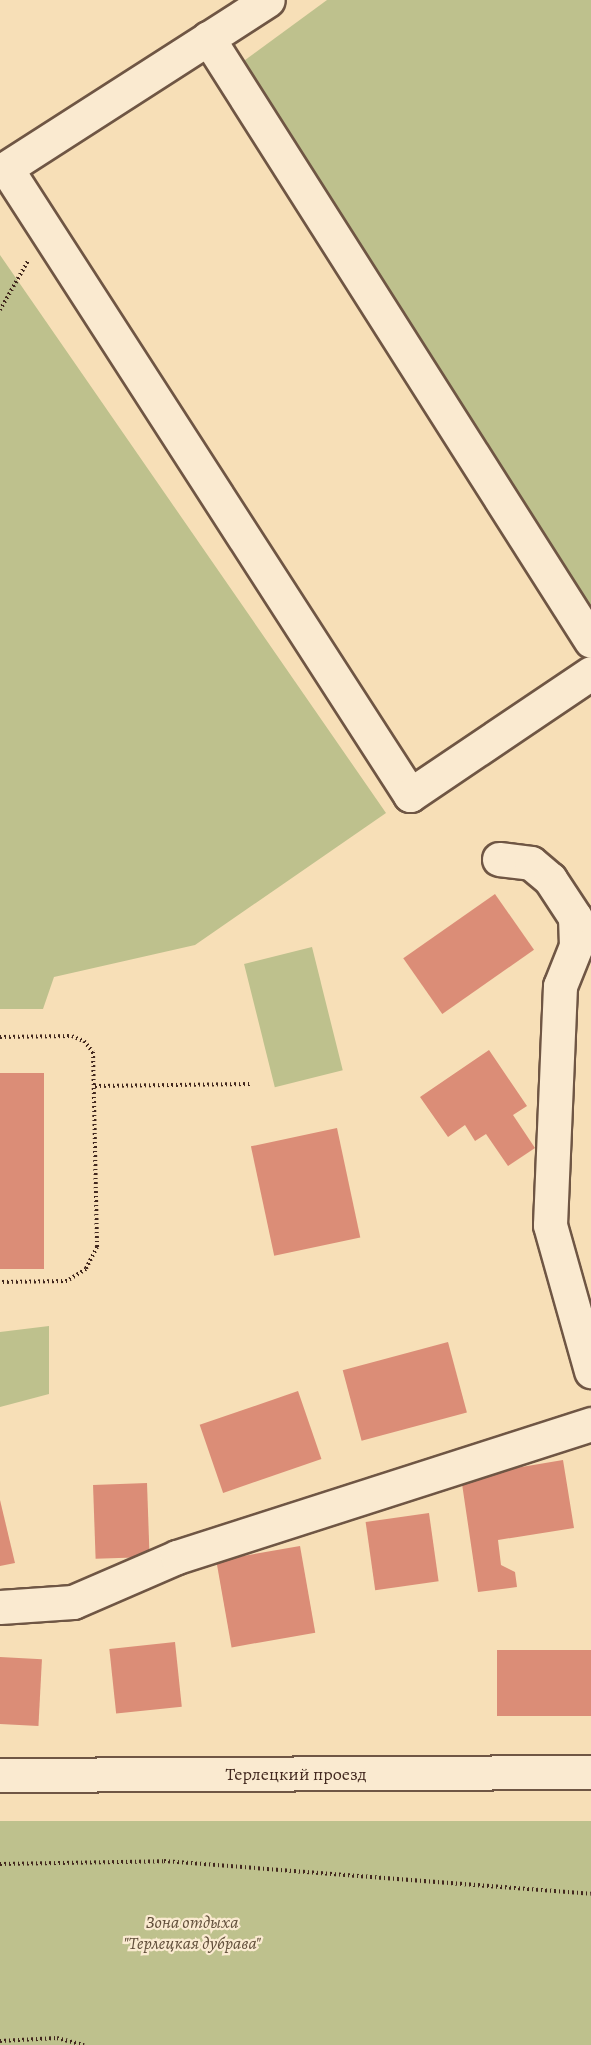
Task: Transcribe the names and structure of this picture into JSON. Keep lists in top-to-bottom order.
{
  "streets": {
    "street": ["Терлецкий проезд"]
  },
  "parks": ["Зона отдыха \"Терлецкая дубрава\""]
}
